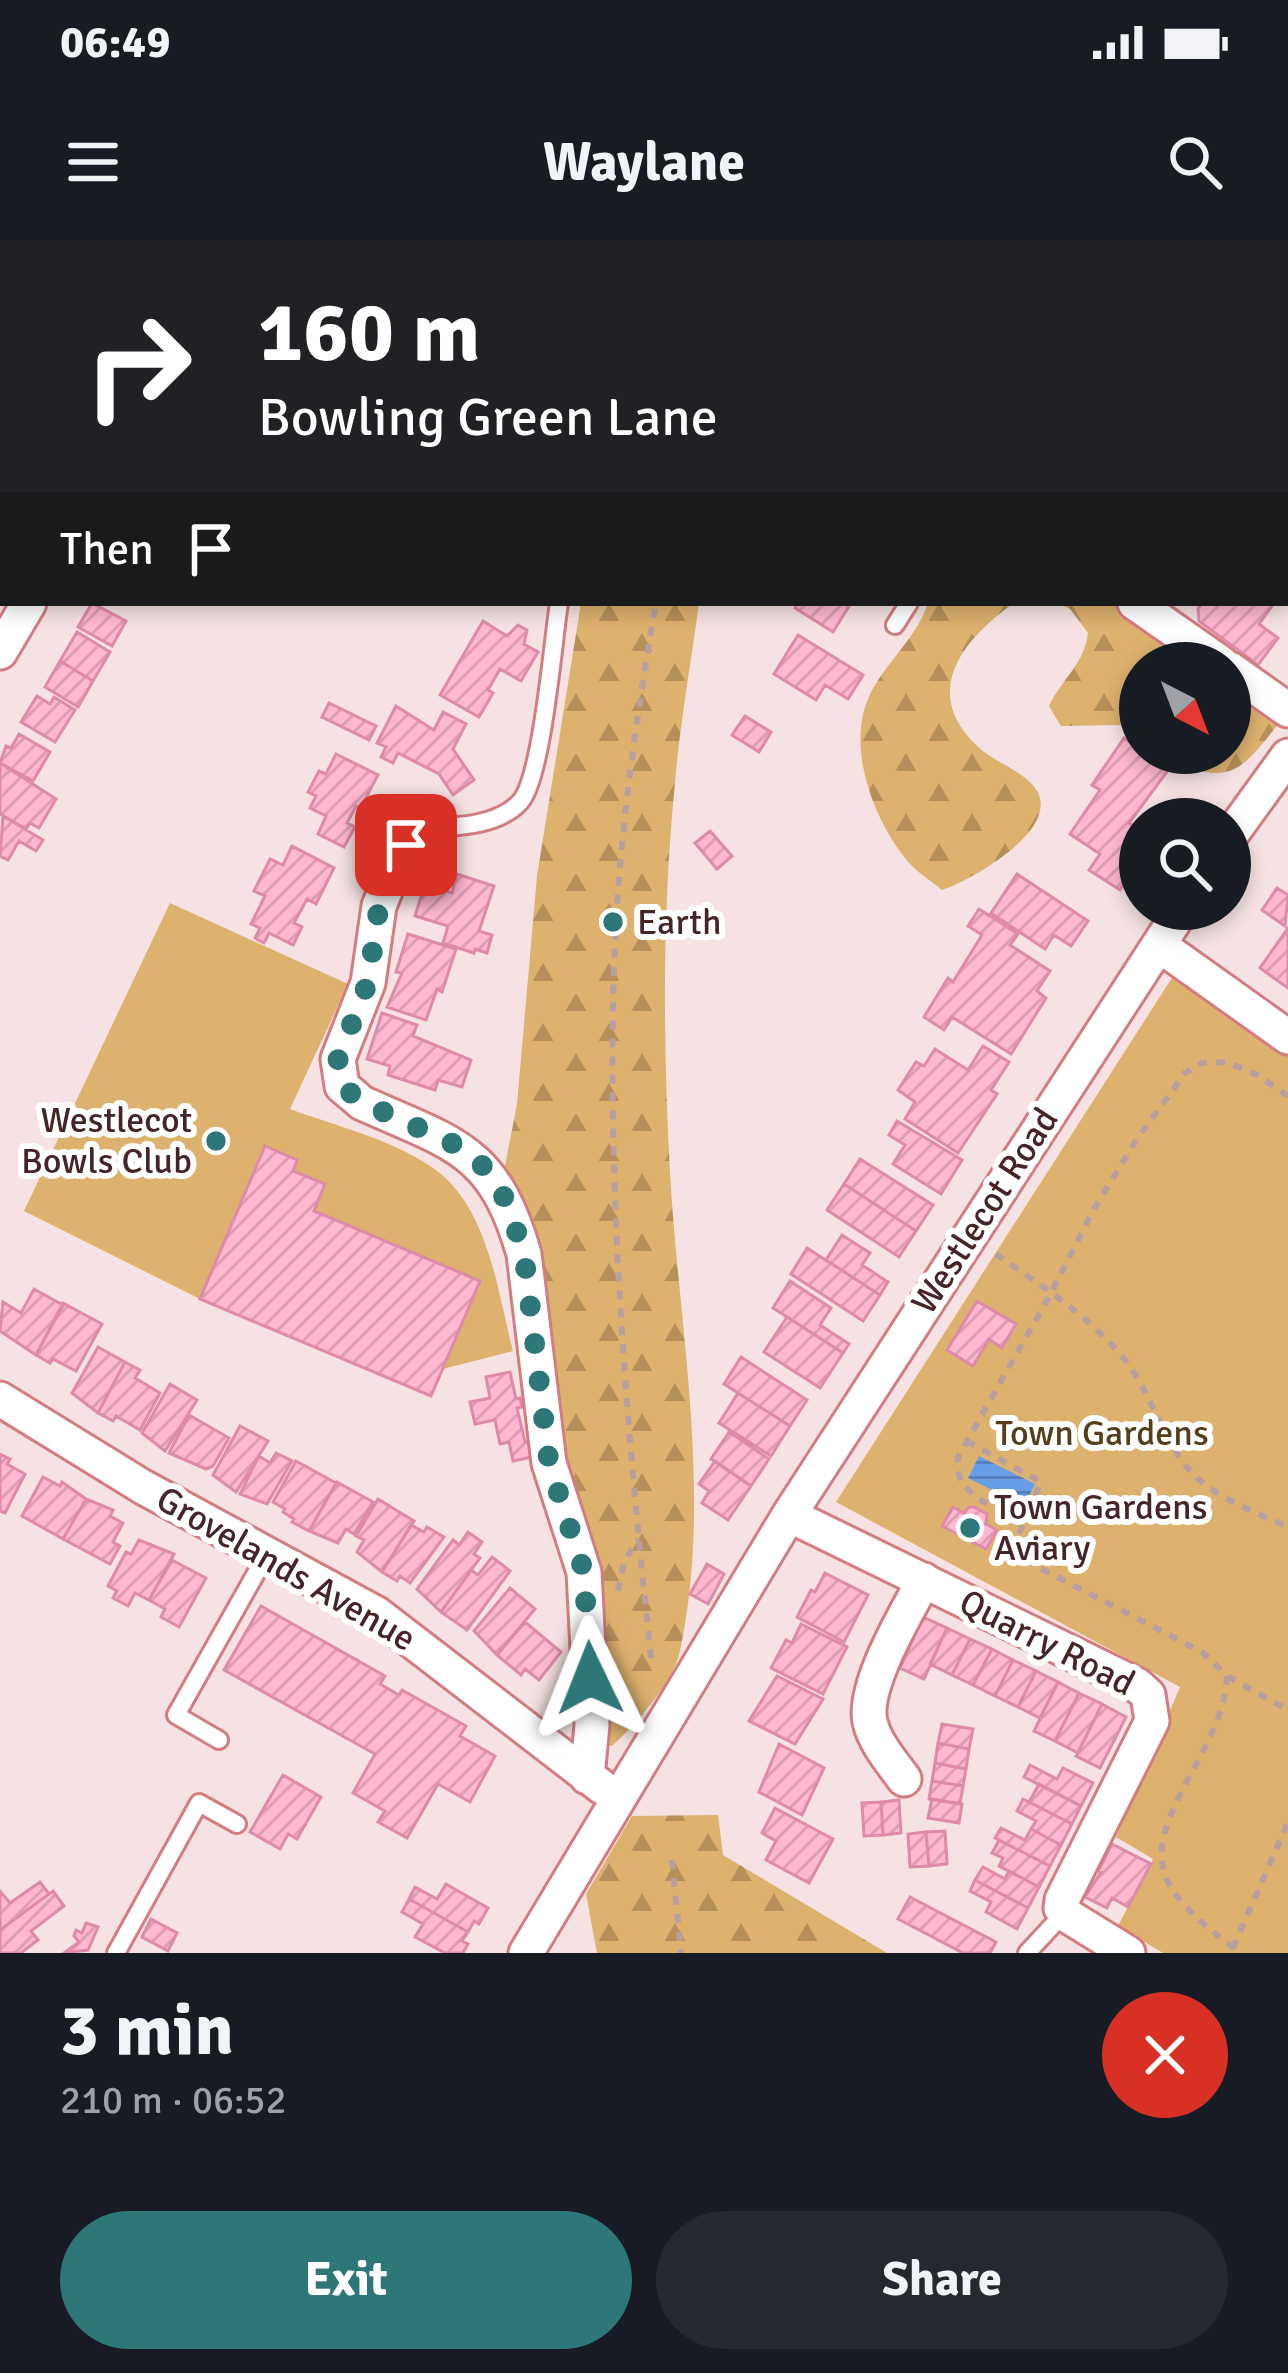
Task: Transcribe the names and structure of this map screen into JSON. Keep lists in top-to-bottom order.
{
  "streets": {
    "street": ["Westlecot Road", "Grovelands Avenue", "Quarry Road"]
  },
  "crossings": [
    ["Westlecot Road", "Grovelands Avenue"],
    ["Westlecot Road", "Quarry Road"]
  ],
  "parks": ["Town Gardens"],
  "places": ["Earth", "Westlecot Bowls Club", "Town Gardens Aviary"],
  "north": "bottom right",
  "page": {
    "status": "06:49",
    "header": "Waylane",
    "turn": ["160 m", "Bowling Green Lane"],
    "then": "Then",
    "heading": ["3 min", "210 m · 06:52"],
    "buttons": ["Exit", "Share"]
  }
}
